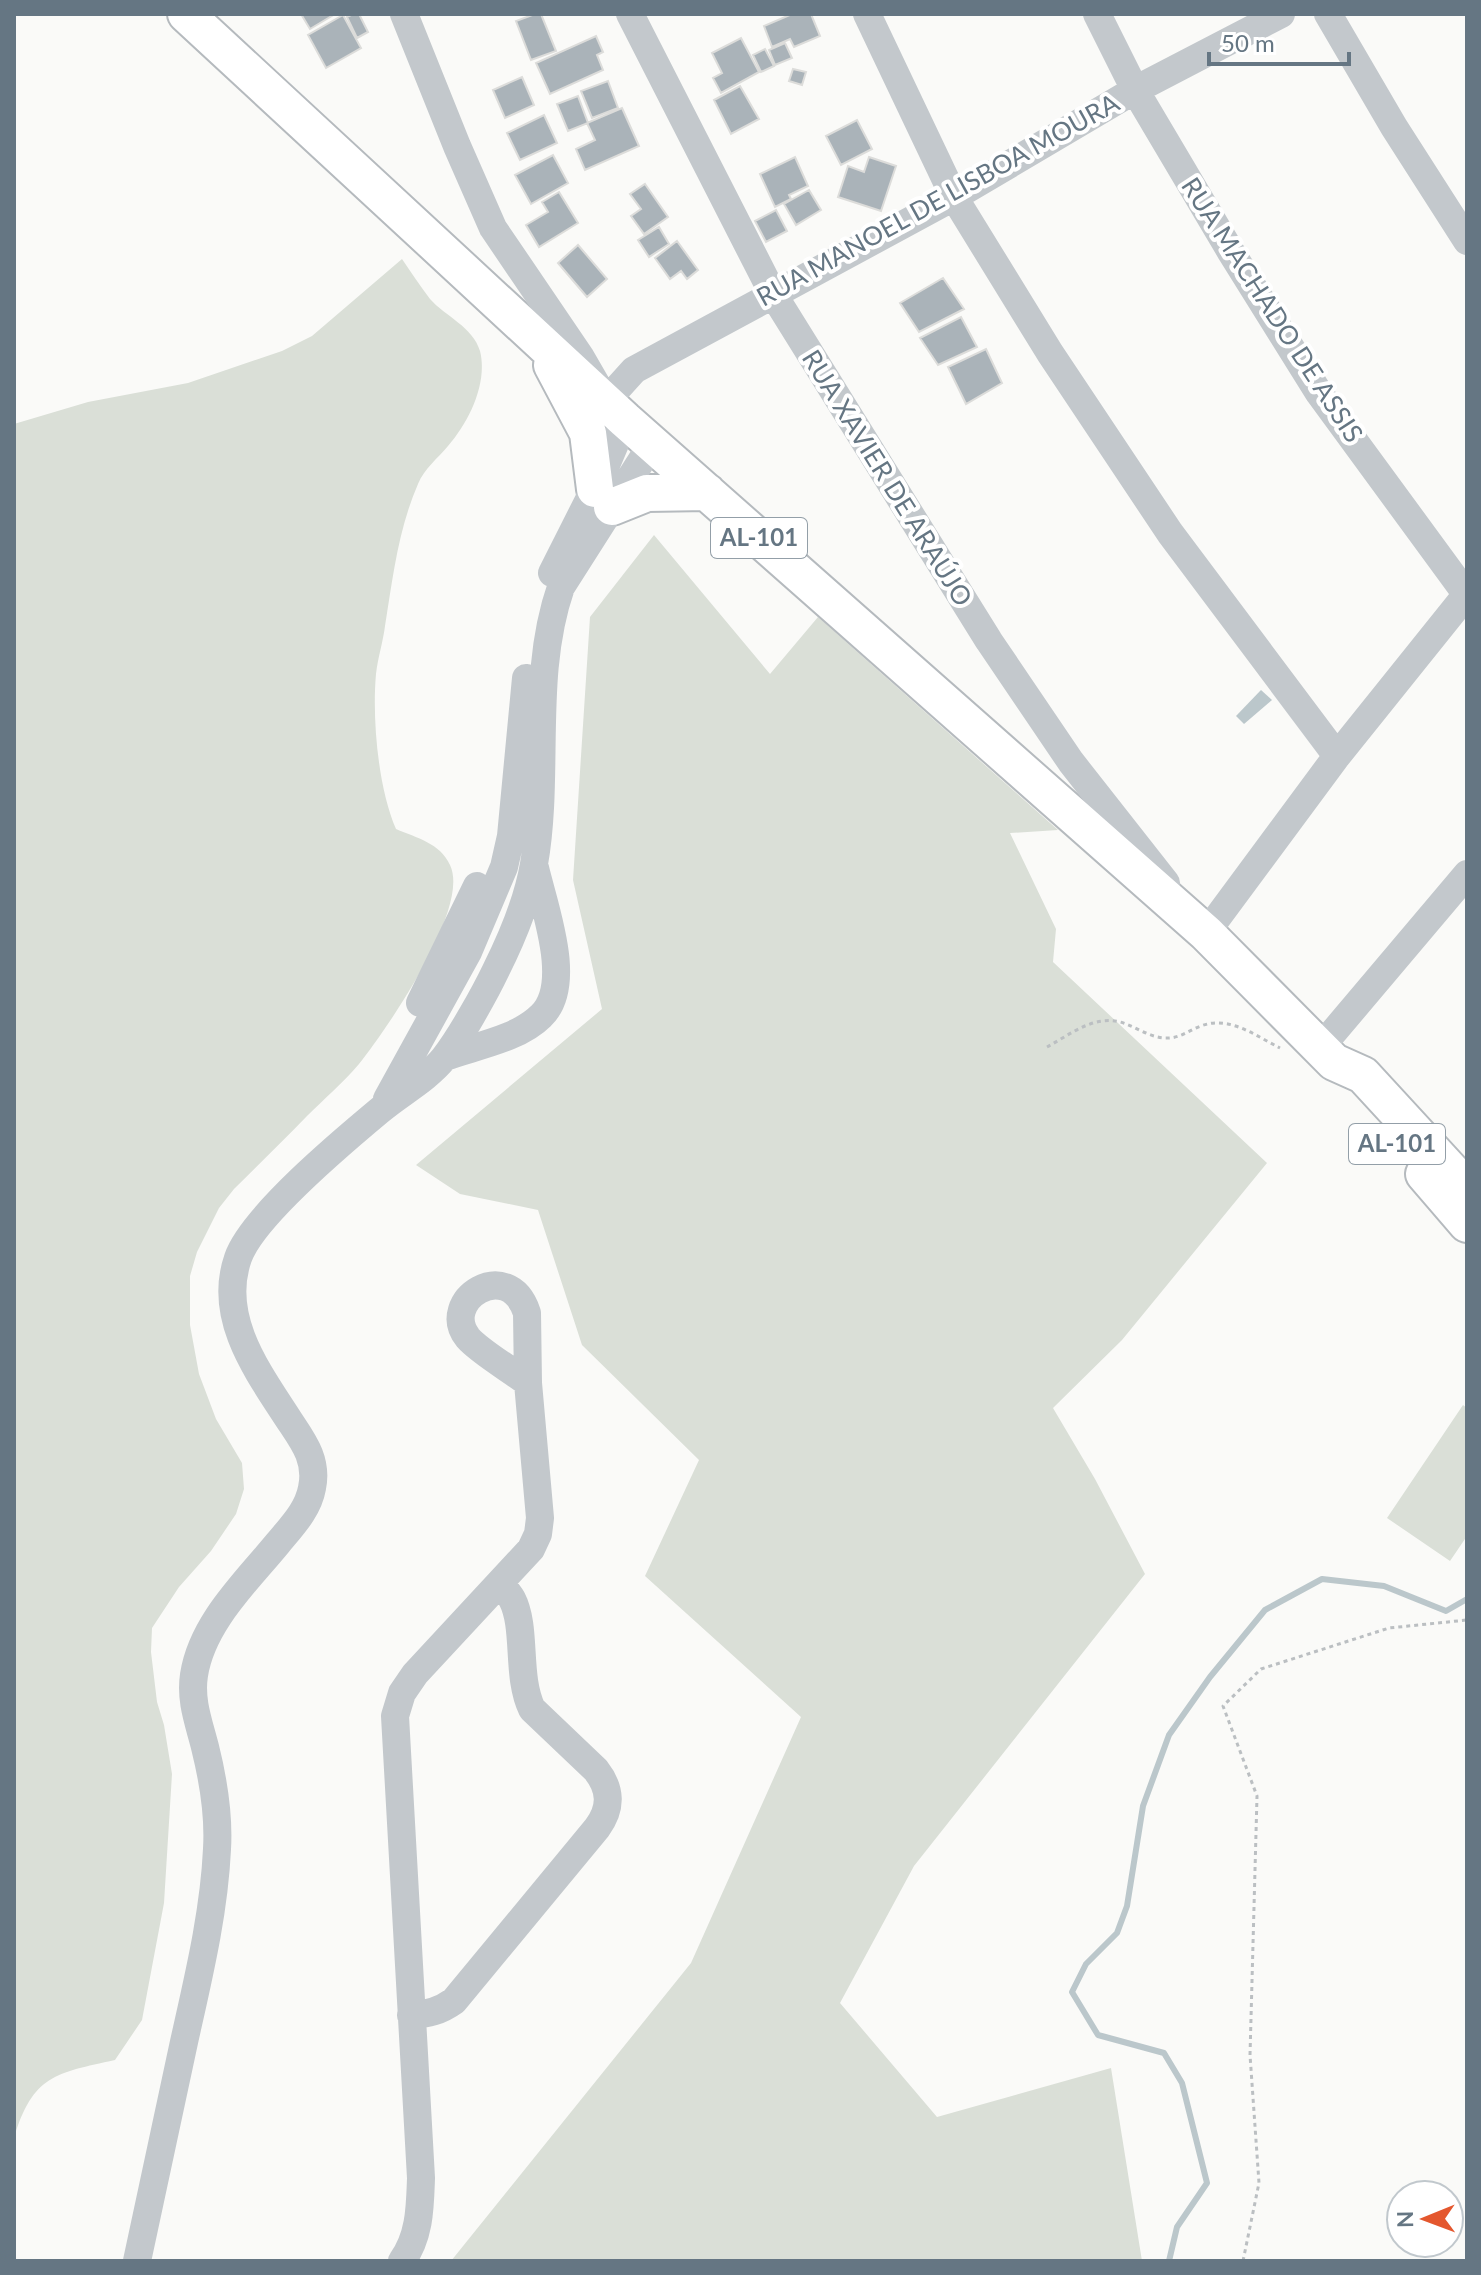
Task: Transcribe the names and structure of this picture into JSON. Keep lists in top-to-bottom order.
{
  "streets": {
    "main road": ["AL-101"],
    "street": ["RUA MANOEL DE LISBOA MOURA", "RUA MACHADO DE ASSIS", "RUA XAVIER DE ARAÚJO"]
  },
  "crossings": [
    ["RUA MANOEL DE LISBOA MOURA", "RUA MACHADO DE ASSIS"],
    ["RUA MANOEL DE LISBOA MOURA", "RUA XAVIER DE ARAÚJO"],
    ["RUA MANOEL DE LISBOA MOURA", "AL-101"],
    ["RUA XAVIER DE ARAÚJO", "AL-101"]
  ],
  "scale_bar": "50 m",
  "north": "left"
}
